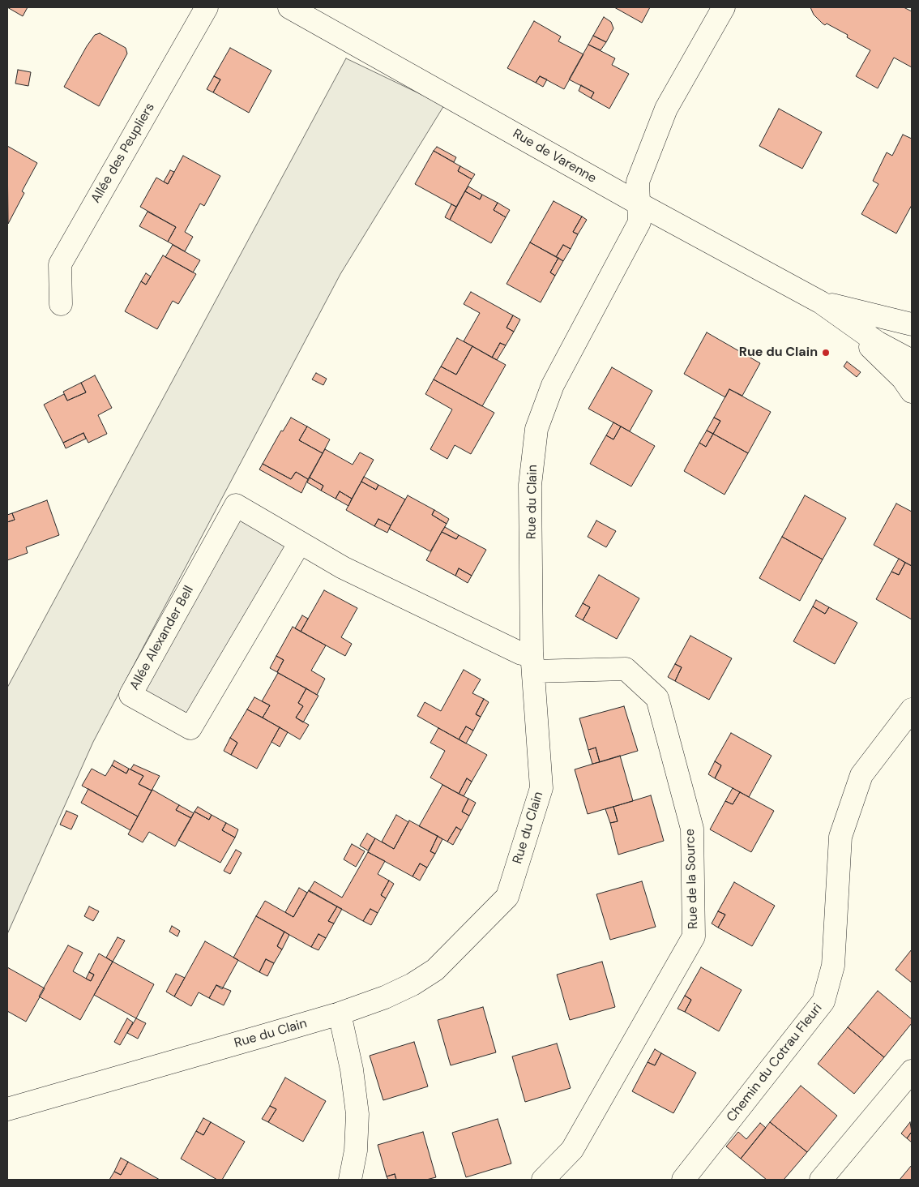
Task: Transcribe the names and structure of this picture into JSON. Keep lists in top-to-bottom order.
{
  "streets": {
    "street": [
      "Allée des Peupliers",
      "Rue de Varenne",
      "Rue du Clain",
      "Allée Alexander Bell",
      "Rue de la Source",
      "Chemin du Cotrau Fleuri"
    ]
  },
  "crossings": [
    ["Rue de Varenne", "Rue du Clain"],
    ["Rue du Clain", "Allée Alexander Bell"],
    ["Rue du Clain", "Rue de la Source"],
    ["Allée Alexander Bell", "Rue de la Source"]
  ],
  "places": ["Rue du Clain"]
}
